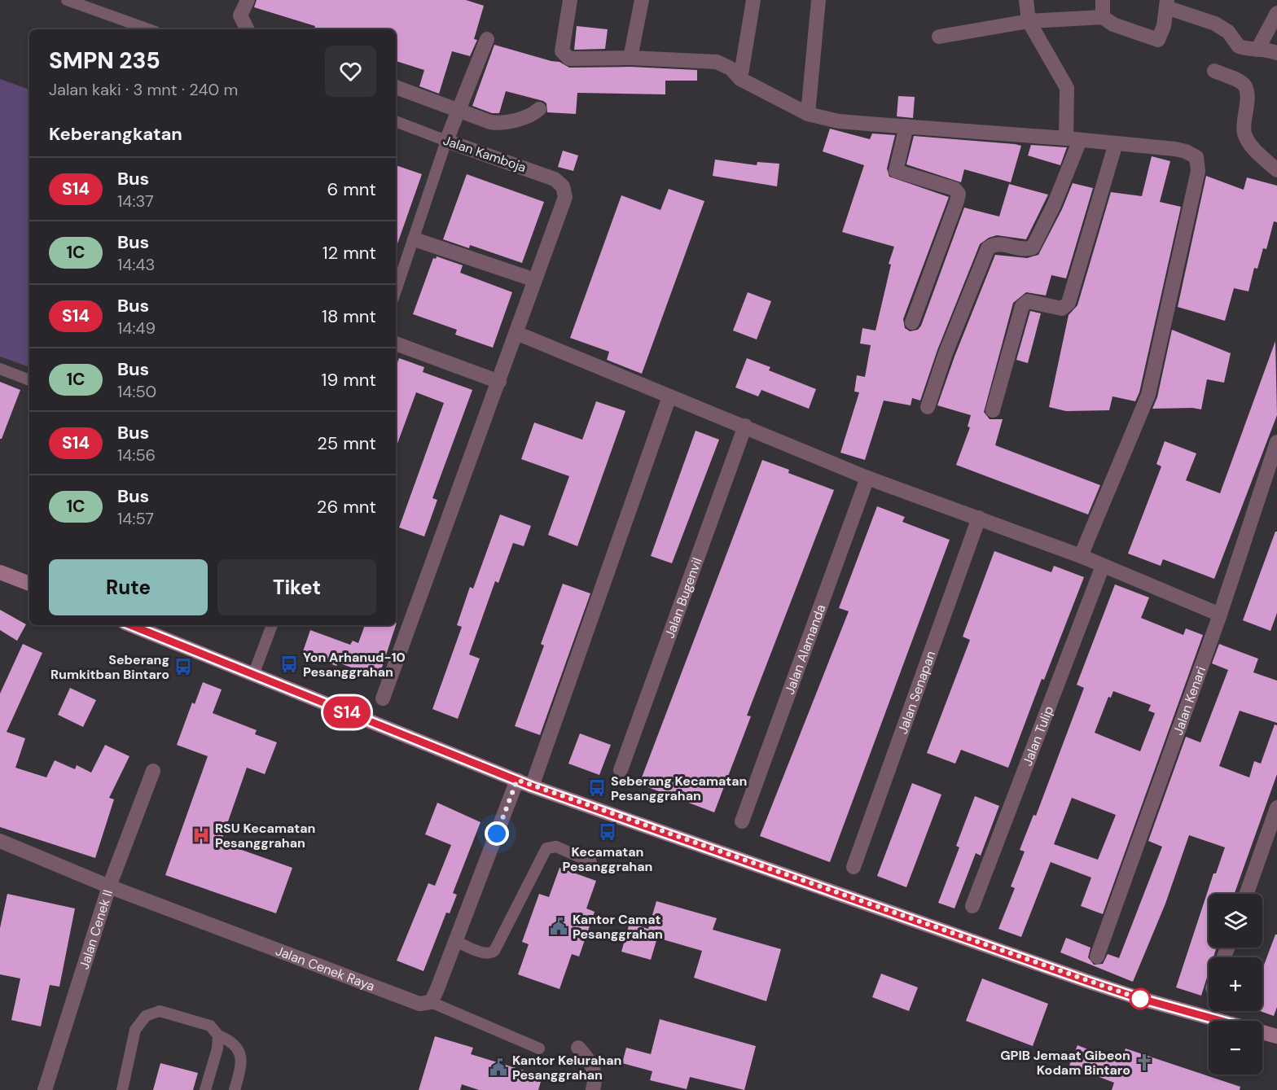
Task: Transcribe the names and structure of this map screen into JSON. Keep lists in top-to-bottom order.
{
  "streets": {
    "street": [
      "Jalan Kamboja",
      "Jalan Bugenvil",
      "Jalan Alamanda",
      "Jalan Senapan",
      "Jalan Kenari",
      "Jalan Tulip",
      "Jalan Cenek II",
      "Jalan Cenek Raya"
    ]
  },
  "crossings": [
    ["Jalan Cenek II", "Jalan Cenek Raya"]
  ],
  "places": {
    "bus stop": [
      "Yon Arhanud-10 Pesanggrahan",
      "Seberang Rumkitban Bintaro",
      "Seberang Kecamatan Pesanggrahan",
      "Kecamatan Pesanggrahan"
    ],
    "hospital": ["RSU Kecamatan Pesanggrahan"],
    "public building": ["Kantor Camat Pesanggrahan", "Kantor Kelurahan Pesanggrahan"],
    "church": ["GPIB Jemaat Gibeon Kodam Bintaro"]
  },
  "lines": ["bus line S14"],
  "page": {
    "on_map": "S14",
    "heading": [
      ["SMPN 235", "Jalan kaki · 3 mnt · 240 m"],
      "Keberangkatan"
    ],
    "list": [
      {
        "mark": "S14",
        "name": "Bus",
        "note": "14:37",
        "value": "6 mnt"
      },
      {
        "mark": "1C",
        "name": "Bus",
        "note": "14:43",
        "value": "12 mnt"
      },
      {
        "mark": "S14",
        "name": "Bus",
        "note": "14:49",
        "value": "18 mnt"
      },
      {
        "mark": "1C",
        "name": "Bus",
        "note": "14:50",
        "value": "19 mnt"
      },
      {
        "mark": "S14",
        "name": "Bus",
        "note": "14:56",
        "value": "25 mnt"
      },
      {
        "mark": "1C",
        "name": "Bus",
        "note": "14:57",
        "value": "26 mnt"
      }
    ],
    "buttons": ["Rute", "Tiket"],
    "map_buttons": ["+", "−"]
  }
}
